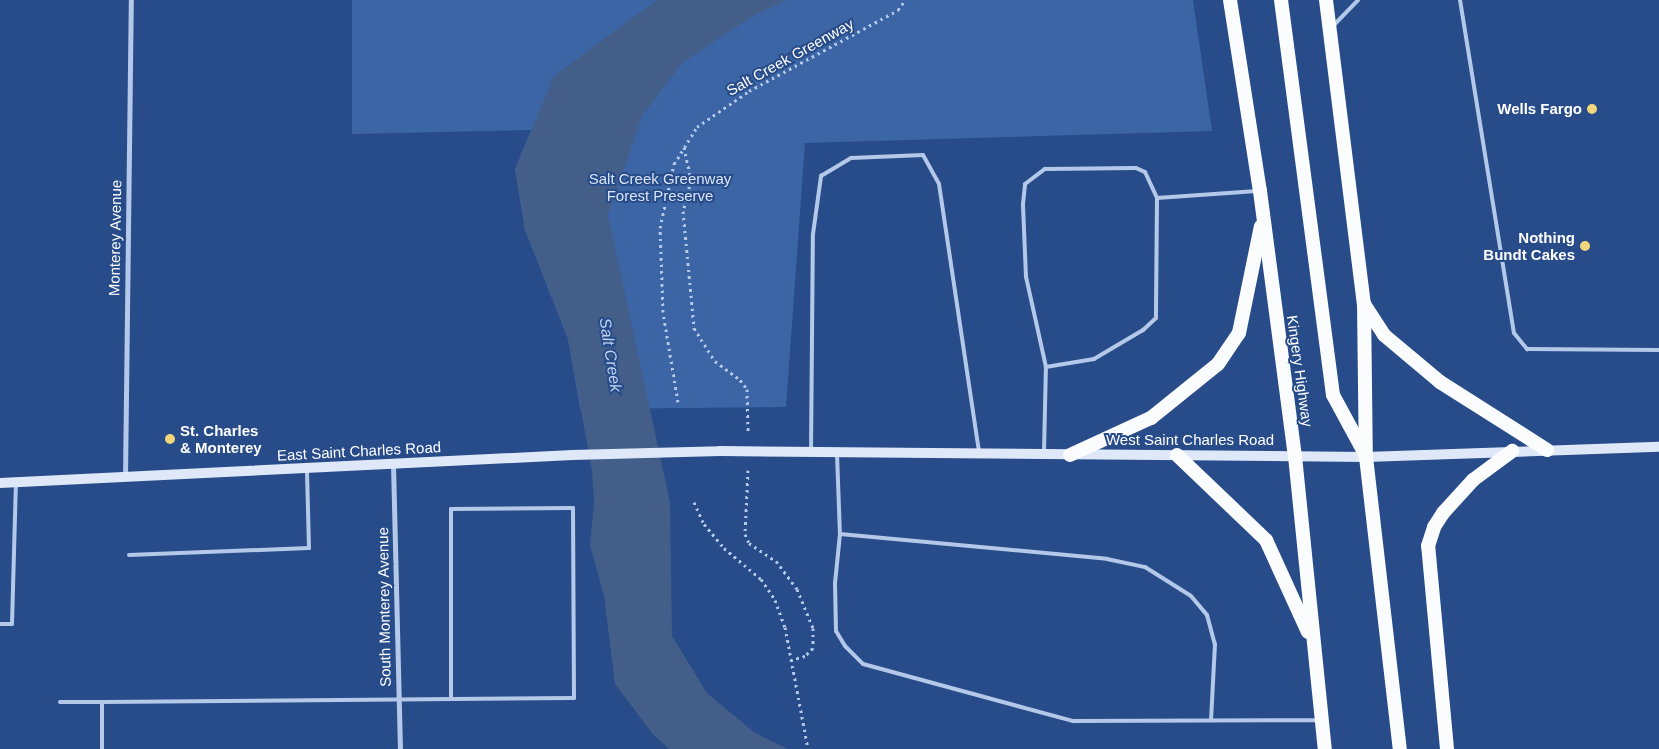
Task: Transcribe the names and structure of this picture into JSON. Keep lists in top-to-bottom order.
{
  "streets": {
    "highway": ["Kingery Highway"],
    "main road": ["West Saint Charles Road", "East Saint Charles Road"],
    "street": ["Monterey Avenue", "South Monterey Avenue"],
    "path": ["Salt Creek Greenway"]
  },
  "crossings": [
    ["Monterey Avenue", "East Saint Charles Road"],
    ["Kingery Highway", "West Saint Charles Road"],
    ["West Saint Charles Road", "East Saint Charles Road"],
    ["East Saint Charles Road", "South Monterey Avenue"]
  ],
  "water": ["Salt Creek"],
  "parks": ["Salt Creek Greenway Forest Preserve"],
  "places": ["Wells Fargo", "Nothing Bundt Cakes", "St. Charles & Monterey"]
}
